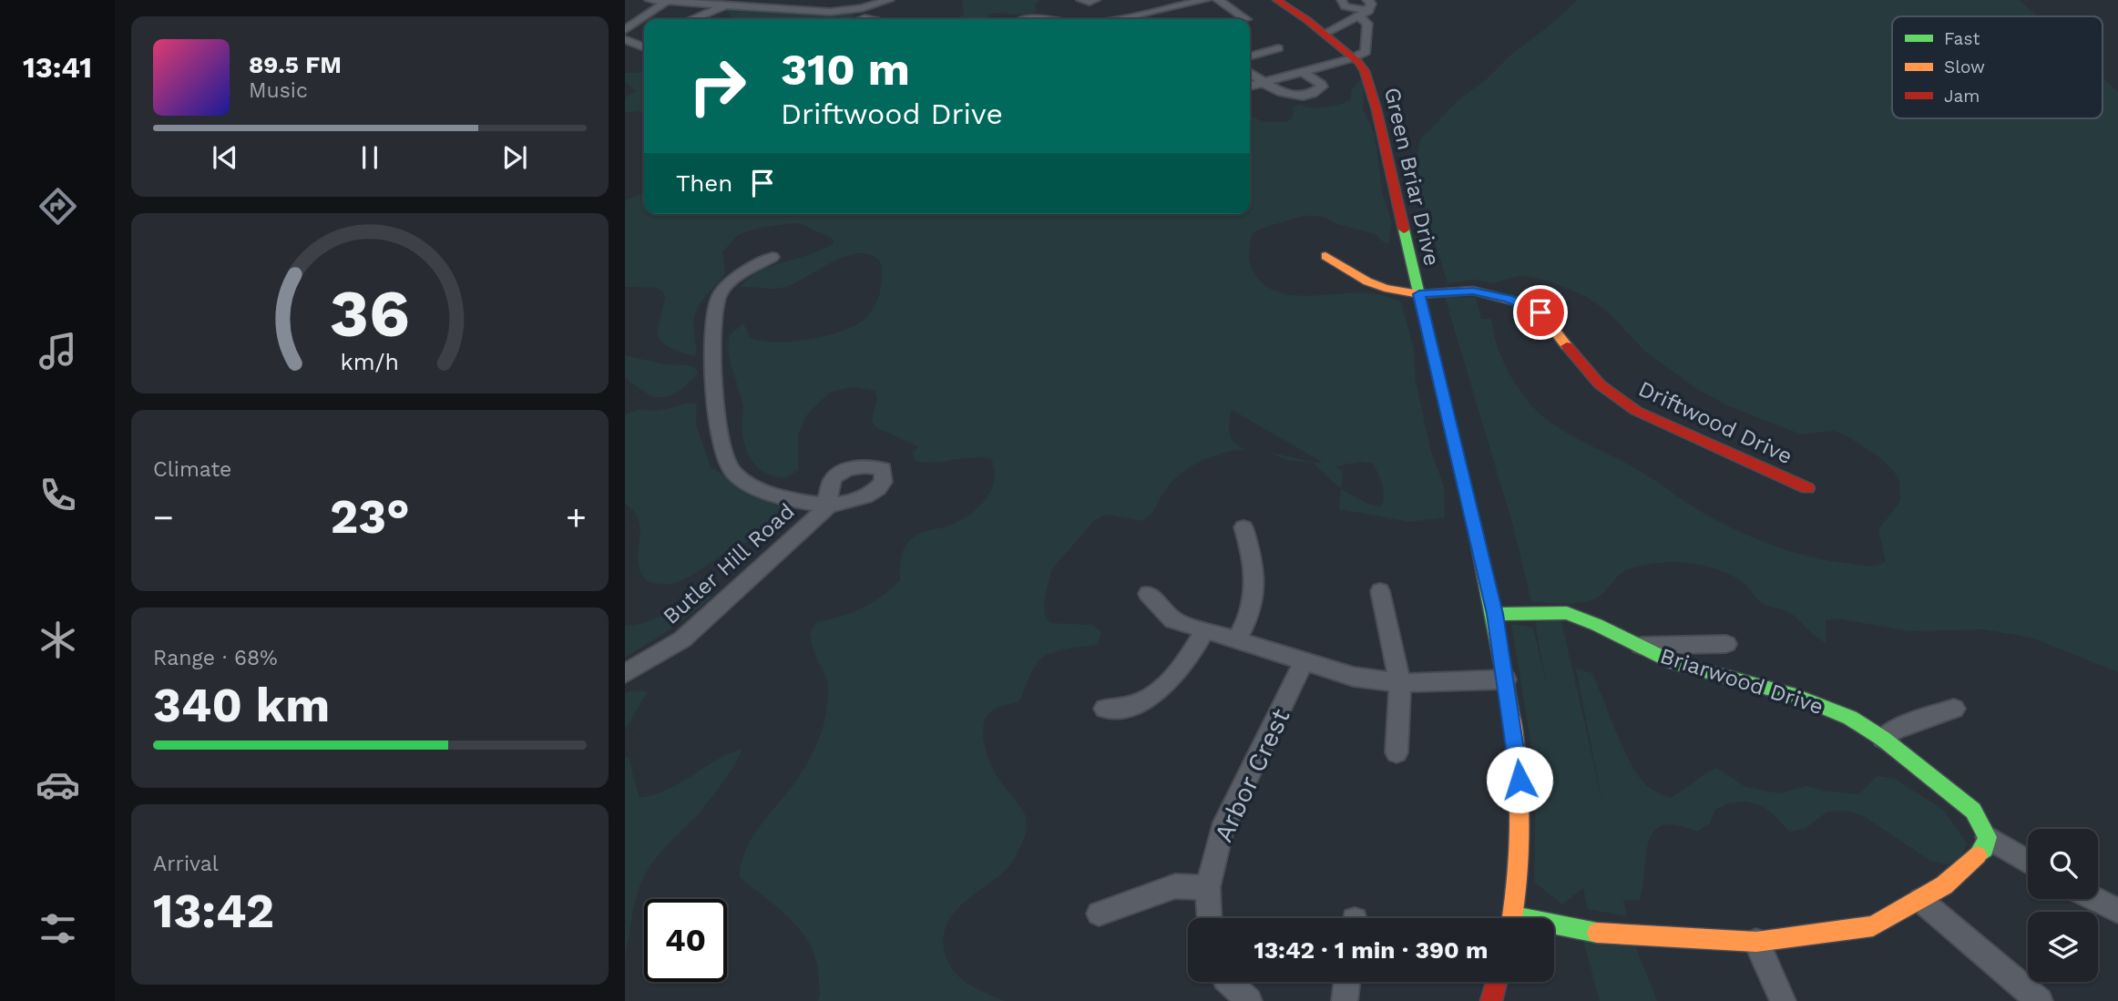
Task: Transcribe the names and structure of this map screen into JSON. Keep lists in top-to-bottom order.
{
  "streets": {
    "street": [
      "Green Briar Drive",
      "Driftwood Drive",
      "Butler Hill Road",
      "Briarwood Drive",
      "Arbor Crest"
    ]
  },
  "crossings": [
    ["Green Briar Drive", "Driftwood Drive"],
    ["Green Briar Drive", "Briarwood Drive"]
  ],
  "legend": ["Fast", "Slow", "Jam"],
  "page": {
    "tabs": "13:41",
    "turn": ["310 m", "Driftwood Drive"],
    "song": ["89.5 FM", "Music"],
    "then": "Then",
    "tile": [
      "Climate",
      ["Range · 68%", "340 km"],
      ["Arrival", "13:42"]
    ],
    "heat": ["−", "23°", "+"],
    "limit": "40",
    "trip": "13:42 · 1 min · 390 m",
    "gauge": ["36", "km/h"]
  }
}
